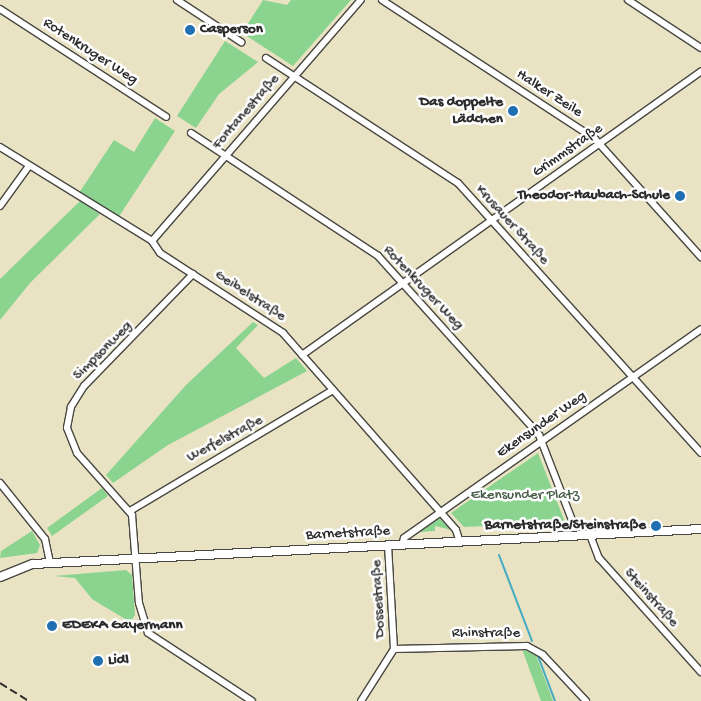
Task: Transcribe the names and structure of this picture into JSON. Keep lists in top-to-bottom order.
{
  "streets": {
    "street": [
      "Rotenkruger Weg",
      "Halker Zeile",
      "Fontanestraße",
      "Grimmstraße",
      "Krusauer Straße",
      "Geibelstraße",
      "Simpsonweg",
      "Ekensunder Weg",
      "Werfelstraße",
      "Barnetstraße",
      "Steinstraße",
      "Dossestraße",
      "Rhinstraße"
    ]
  },
  "crossings": [
    ["Rotenkruger Weg", "Fontanestraße"],
    ["Rotenkruger Weg", "Grimmstraße"],
    ["Rotenkruger Weg", "Ekensunder Weg"],
    ["Halker Zeile", "Grimmstraße"],
    ["Fontanestraße", "Krusauer Straße"],
    ["Fontanestraße", "Geibelstraße"],
    ["Grimmstraße", "Krusauer Straße"],
    ["Grimmstraße", "Geibelstraße"],
    ["Krusauer Straße", "Ekensunder Weg"],
    ["Geibelstraße", "Simpsonweg"],
    ["Geibelstraße", "Ekensunder Weg"],
    ["Geibelstraße", "Werfelstraße"],
    ["Geibelstraße", "Barnetstraße"],
    ["Simpsonweg", "Werfelstraße"],
    ["Ekensunder Weg", "Barnetstraße"],
    ["Barnetstraße", "Steinstraße"],
    ["Barnetstraße", "Dossestraße"],
    ["Dossestraße", "Rhinstraße"]
  ],
  "parks": ["Ekensunder Platz"],
  "places": [
    "Casperson",
    "Das doppelte Lädchen",
    "Theodor-Haubach-Schule",
    "Barnetstraße/Steinstraße",
    "EDEKA Gayermann",
    "Lidl"
  ]
}
